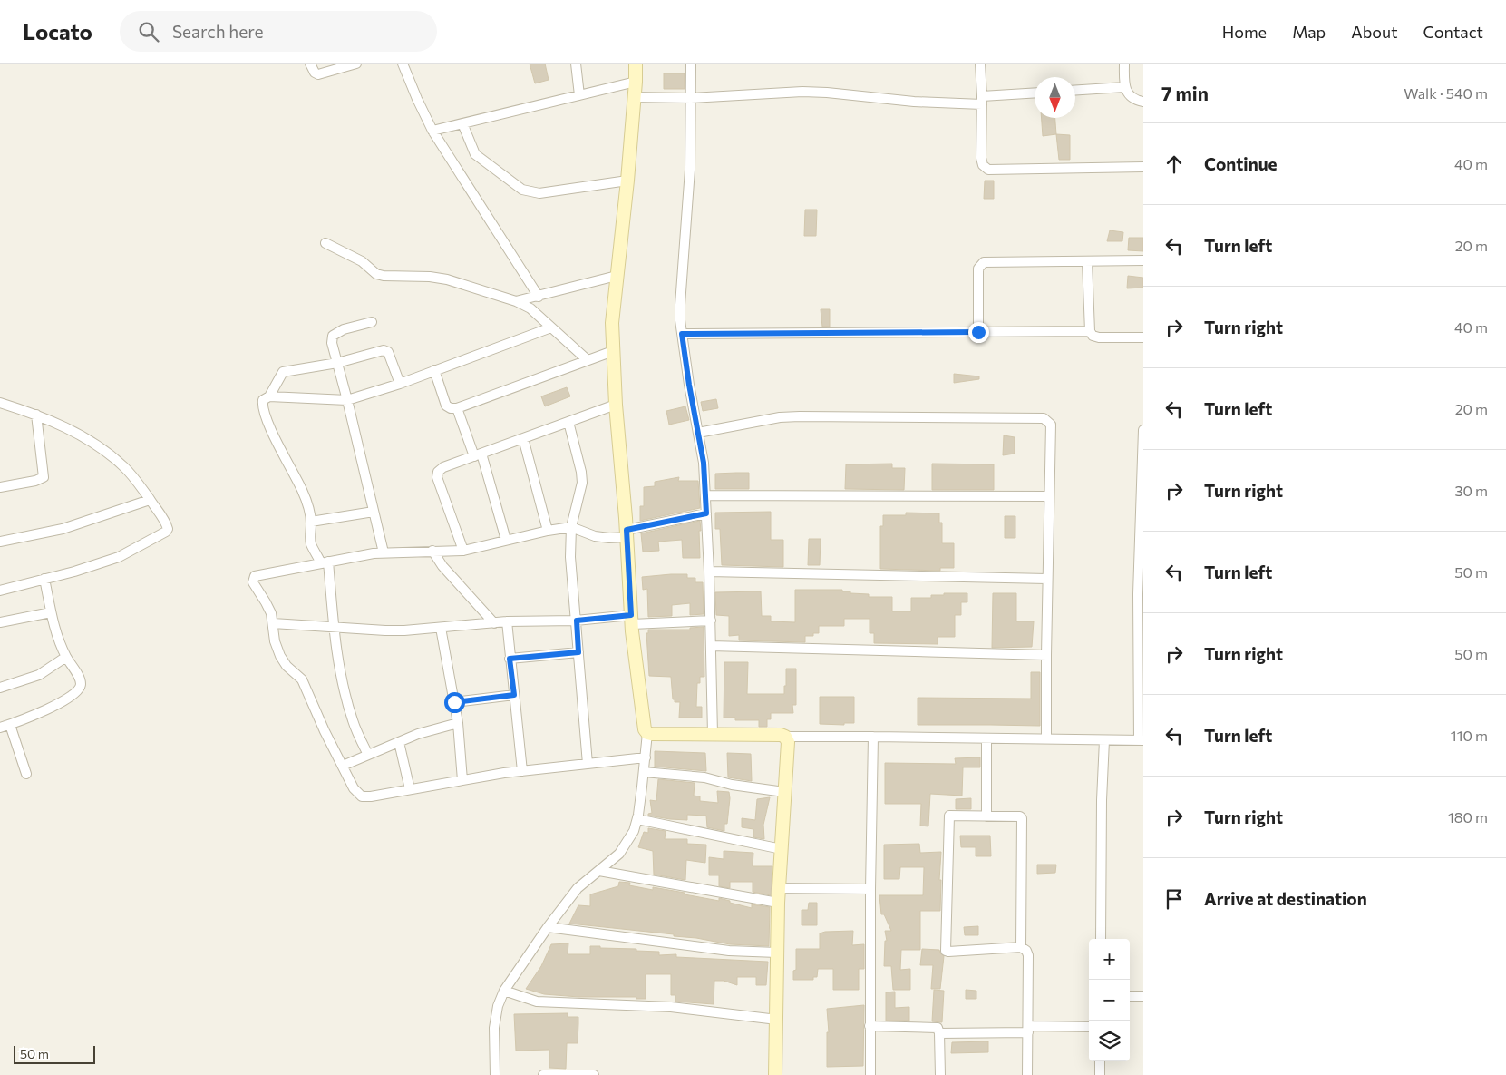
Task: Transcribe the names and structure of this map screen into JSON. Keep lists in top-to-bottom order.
{
  "scale_bar": "50 m",
  "north": "bottom",
  "page": {
    "header": "Locato",
    "search": "Search here",
    "nav": [
      "Home",
      "Map",
      "About",
      "Contact"
    ],
    "heading": ["7 min", "Walk · 540 m"],
    "list": [
      ["Continue", "40 m"],
      ["Turn left", "20 m"],
      ["Turn right", "40 m"],
      ["Turn left", "20 m"],
      ["Turn right", "30 m"],
      ["Turn left", "50 m"],
      ["Turn right", "50 m"],
      ["Turn left", "110 m"],
      ["Turn right", "180 m"],
      "Arrive at destination"
    ],
    "map_buttons": ["+", "−"],
    "scale": "50 m"
  }
}
